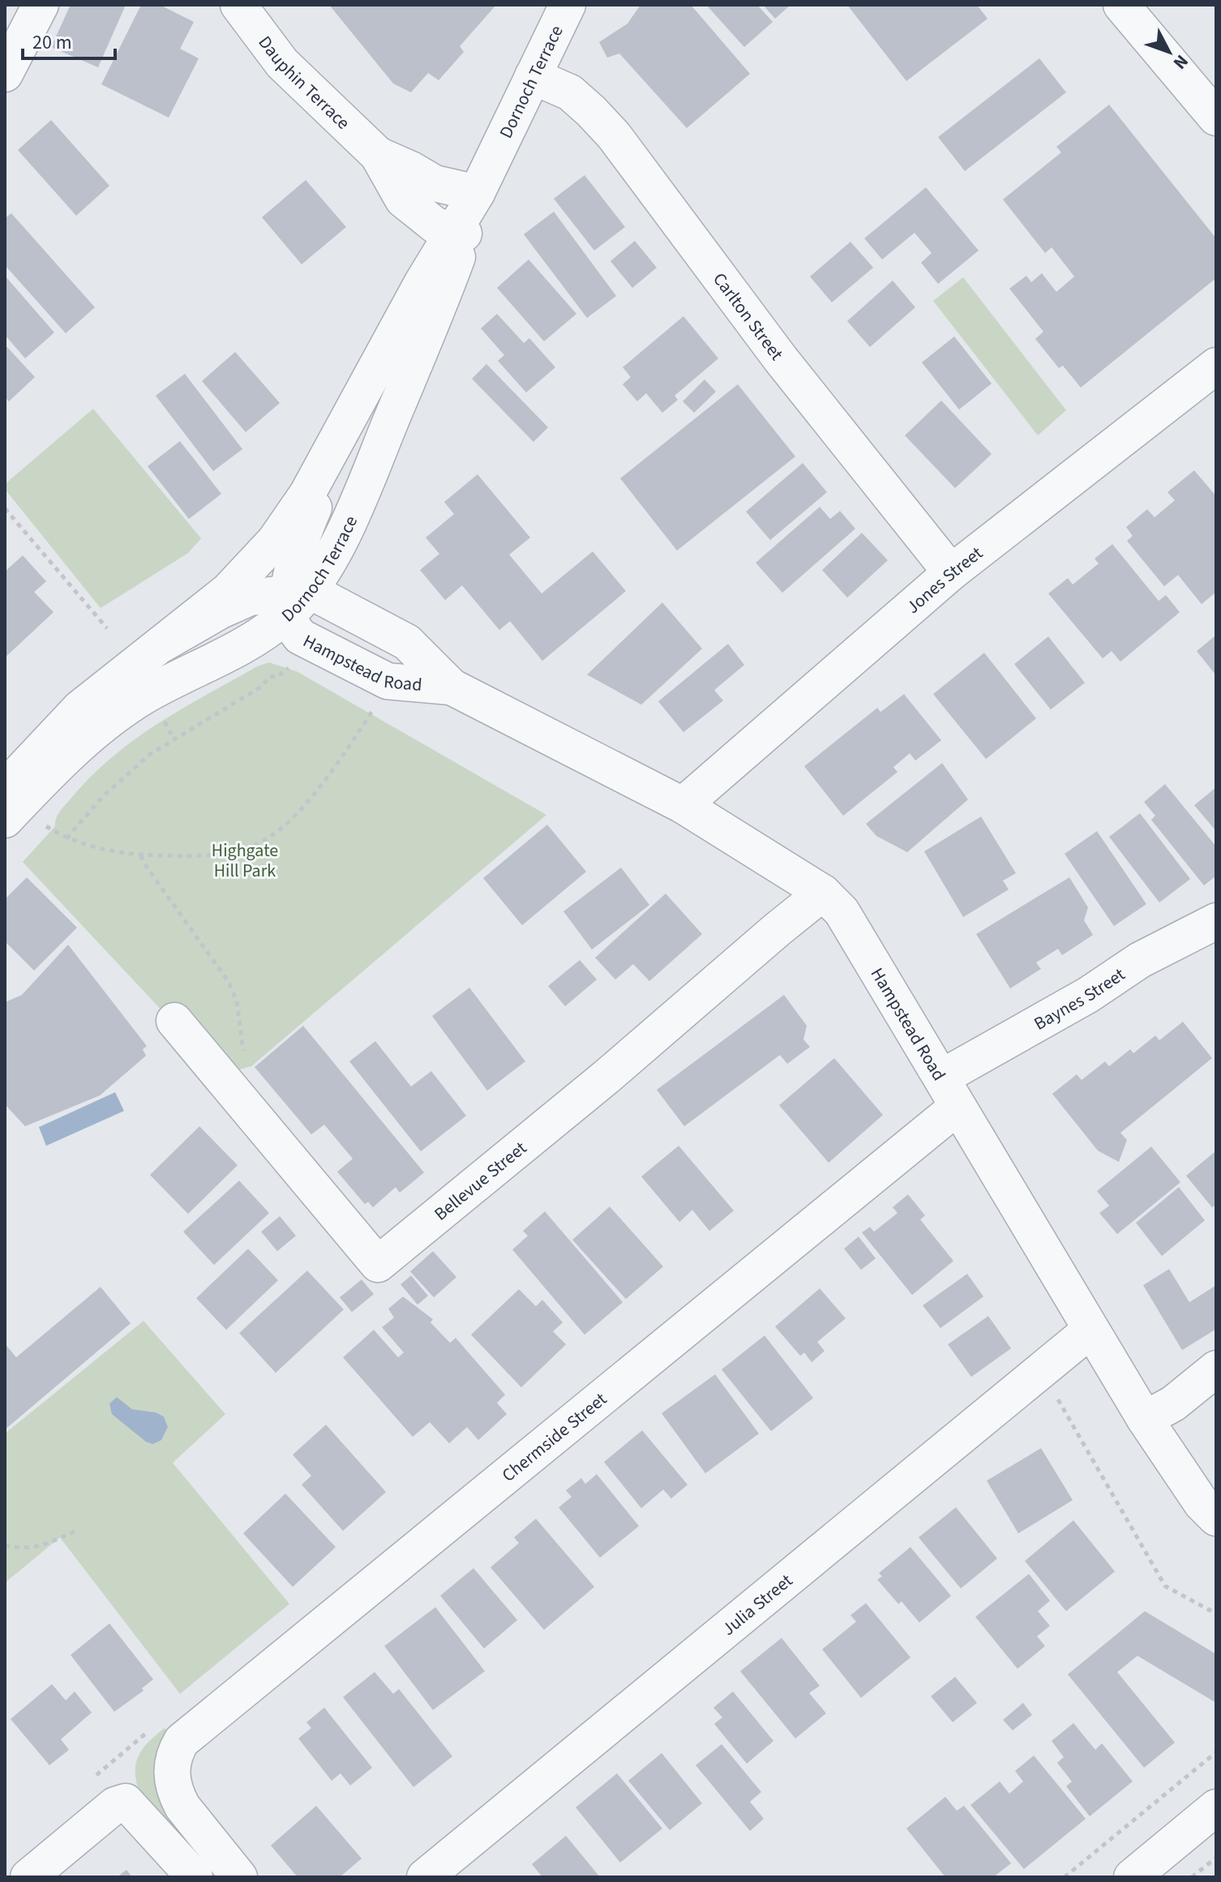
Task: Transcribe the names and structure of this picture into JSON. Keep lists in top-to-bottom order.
{
  "streets": {
    "street": [
      "Dornoch Terrace",
      "Dauphin Terrace",
      "Carlton Street",
      "Jones Street",
      "Hampstead Road",
      "Baynes Street",
      "Bellevue Street",
      "Chermside Street",
      "Julia Street"
    ]
  },
  "crossings": [
    ["Dornoch Terrace", "Dauphin Terrace"],
    ["Dornoch Terrace", "Carlton Street"],
    ["Dornoch Terrace", "Hampstead Road"],
    ["Carlton Street", "Jones Street"],
    ["Jones Street", "Hampstead Road"],
    ["Hampstead Road", "Baynes Street"],
    ["Hampstead Road", "Bellevue Street"],
    ["Hampstead Road", "Chermside Street"],
    ["Hampstead Road", "Julia Street"],
    ["Baynes Street", "Chermside Street"]
  ],
  "parks": ["Highgate Hill Park"],
  "scale_bar": "20 m",
  "north": "bottom right"
}
